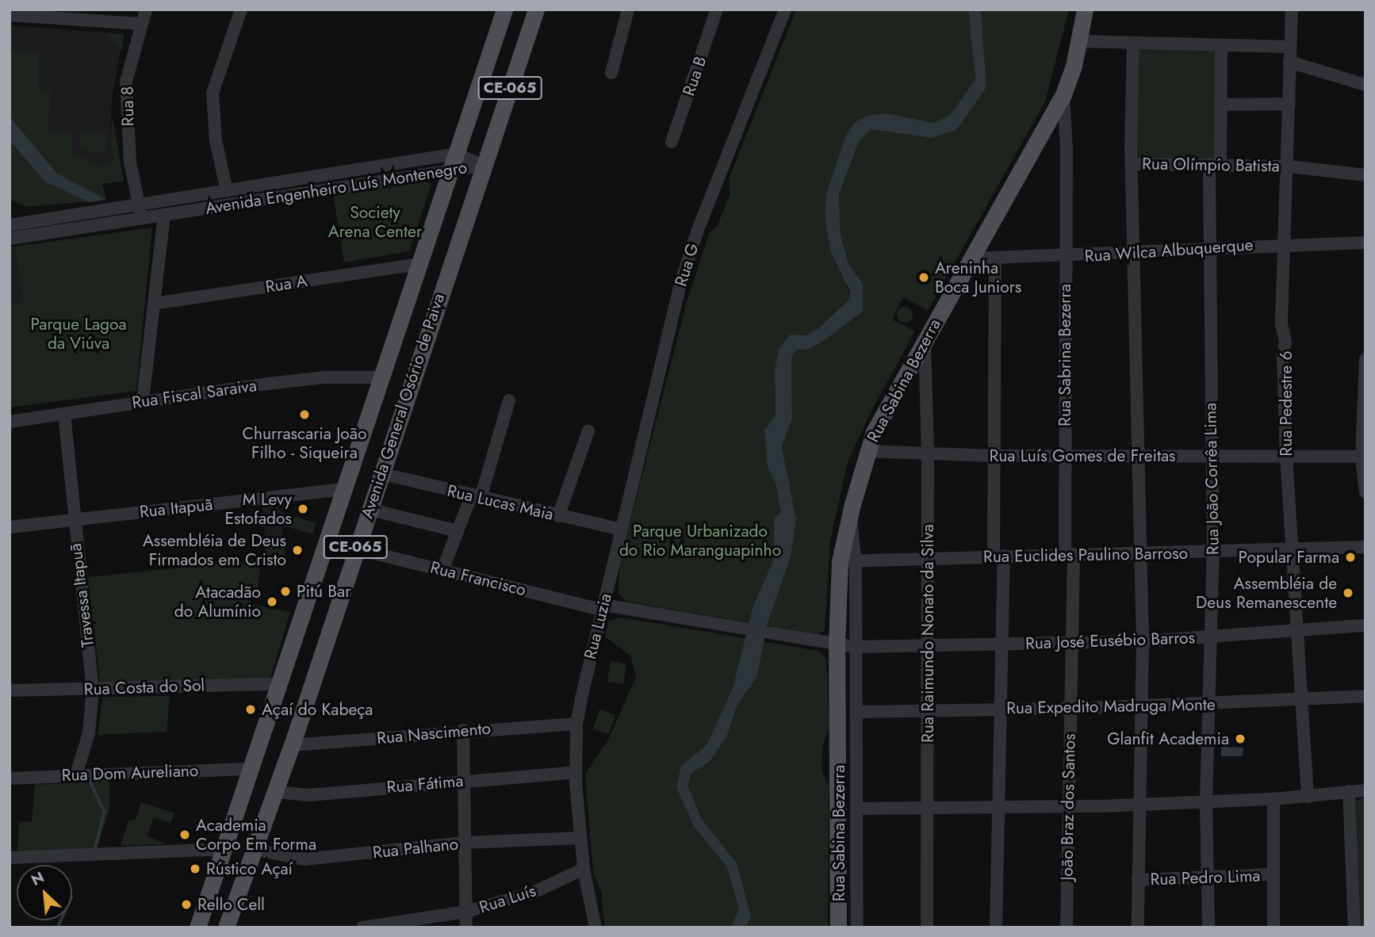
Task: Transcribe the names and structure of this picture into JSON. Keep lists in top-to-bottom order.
{
  "streets": {
    "main road": ["CE-065", "Rua Sabina Bezerra", "Avenida General Osório de Paiva"],
    "street": [
      "Rua B",
      "Rua 8",
      "Rua Olímpio Batista",
      "Avenida Engenheiro Luís Montenegro",
      "Rua Wilca Albuquerque",
      "Rua G",
      "Rua A",
      "Rua Sabrina Bezerra",
      "Rua Fiscal Saraiva",
      "Rua Pedestre 6",
      "Rua Luís Gomes de Freitas",
      "Rua João Corrêa Lima",
      "Rua Lucas Maia",
      "Rua Itapuã",
      "Rua Euclides Paulino Barroso",
      "Rua Francisco",
      "Travessa Itapuã",
      "Rua Luzia",
      "Rua Raimundo Nonato da Silva",
      "Rua José Eusébio Barros",
      "Rua Costa do Sol",
      "Rua Expedito Madruga Monte",
      "Rua Nascimento",
      "Rua Dom Aureliano",
      "Rua Fátima",
      "João Braz dos Santos",
      "Rua Palhano",
      "Rua Pedro Lima",
      "Rua Luís"
    ]
  },
  "crossings": [
    ["Rua 8", "Avenida Engenheiro Luís Montenegro"],
    ["Rua Olímpio Batista", "Rua Pedestre 6"],
    ["Rua Olímpio Batista", "Rua João Corrêa Lima"],
    ["Avenida Engenheiro Luís Montenegro", "Avenida General Osório de Paiva"],
    ["Rua Wilca Albuquerque", "Rua Sabrina Bezerra"],
    ["Rua Wilca Albuquerque", "Rua Sabina Bezerra"],
    ["Rua Wilca Albuquerque", "Rua Pedestre 6"],
    ["Rua Wilca Albuquerque", "Rua João Corrêa Lima"],
    ["Rua G", "Rua Lucas Maia"],
    ["Rua G", "Rua Luzia"],
    ["Rua A", "Avenida General Osório de Paiva"],
    ["Rua Sabrina Bezerra", "Rua Sabina Bezerra"],
    ["Rua Sabrina Bezerra", "Rua Luís Gomes de Freitas"],
    ["Rua Sabrina Bezerra", "Rua Euclides Paulino Barroso"],
    ["Rua Sabrina Bezerra", "João Braz dos Santos"],
    ["Rua Sabina Bezerra", "Rua Luís Gomes de Freitas"],
    ["Rua Sabina Bezerra", "Rua Euclides Paulino Barroso"],
    ["Rua Sabina Bezerra", "Rua Francisco"],
    ["Rua Sabina Bezerra", "Rua Raimundo Nonato da Silva"],
    ["Rua Fiscal Saraiva", "Avenida General Osório de Paiva"],
    ["Rua Fiscal Saraiva", "Travessa Itapuã"],
    ["Rua Pedestre 6", "Rua Luís Gomes de Freitas"],
    ["Rua Pedestre 6", "Rua Euclides Paulino Barroso"],
    ["Rua Pedestre 6", "Rua José Eusébio Barros"],
    ["Rua Pedestre 6", "Rua Expedito Madruga Monte"],
    ["Avenida General Osório de Paiva", "Rua Lucas Maia"],
    ["Avenida General Osório de Paiva", "Rua Itapuã"],
    ["Avenida General Osório de Paiva", "Rua Francisco"],
    ["Avenida General Osório de Paiva", "Rua Costa do Sol"],
    ["Avenida General Osório de Paiva", "Rua Nascimento"],
    ["Avenida General Osório de Paiva", "Rua Dom Aureliano"],
    ["Avenida General Osório de Paiva", "Rua Fátima"],
    ["Avenida General Osório de Paiva", "Rua Palhano"],
    ["Rua Luís Gomes de Freitas", "Rua João Corrêa Lima"],
    ["Rua Luís Gomes de Freitas", "Rua Raimundo Nonato da Silva"],
    ["Rua João Corrêa Lima", "Rua Euclides Paulino Barroso"],
    ["Rua João Corrêa Lima", "Rua José Eusébio Barros"],
    ["Rua João Corrêa Lima", "Rua Expedito Madruga Monte"],
    ["Rua João Corrêa Lima", "Rua Pedro Lima"],
    ["Rua Lucas Maia", "Rua Luzia"],
    ["Rua Itapuã", "Travessa Itapuã"],
    ["Rua Euclides Paulino Barroso", "Rua Raimundo Nonato da Silva"],
    ["Rua Euclides Paulino Barroso", "João Braz dos Santos"],
    ["Rua Francisco", "Rua Luzia"],
    ["Rua Francisco", "Rua José Eusébio Barros"],
    ["Travessa Itapuã", "Rua Costa do Sol"],
    ["Travessa Itapuã", "Rua Dom Aureliano"],
    ["Rua Luzia", "Rua Nascimento"],
    ["Rua Raimundo Nonato da Silva", "Rua José Eusébio Barros"],
    ["Rua Raimundo Nonato da Silva", "Rua Expedito Madruga Monte"],
    ["Rua José Eusébio Barros", "João Braz dos Santos"],
    ["Rua Expedito Madruga Monte", "João Braz dos Santos"]
  ],
  "parks": ["Society Arena Center", "Parque Lagoa da Viúva", "Parque Urbanizado do Rio Maranguapinho"],
  "places": [
    "Areninha Boca Juniors",
    "Churrascaria João Filho - Siqueira",
    "M Levy Estofados",
    "Assembléia de Deus Firmados em Cristo",
    "Popular Farma",
    "Pitú Bar",
    "Assembléia de Deus Remanescente",
    "Atacadão do Alumínio",
    "Açaí do Kabeça",
    "Glanfit Academia",
    "Academia Corpo Em Forma",
    "Rústico Açaí",
    "Rello Cell"
  ],
  "north": "top left"
}
